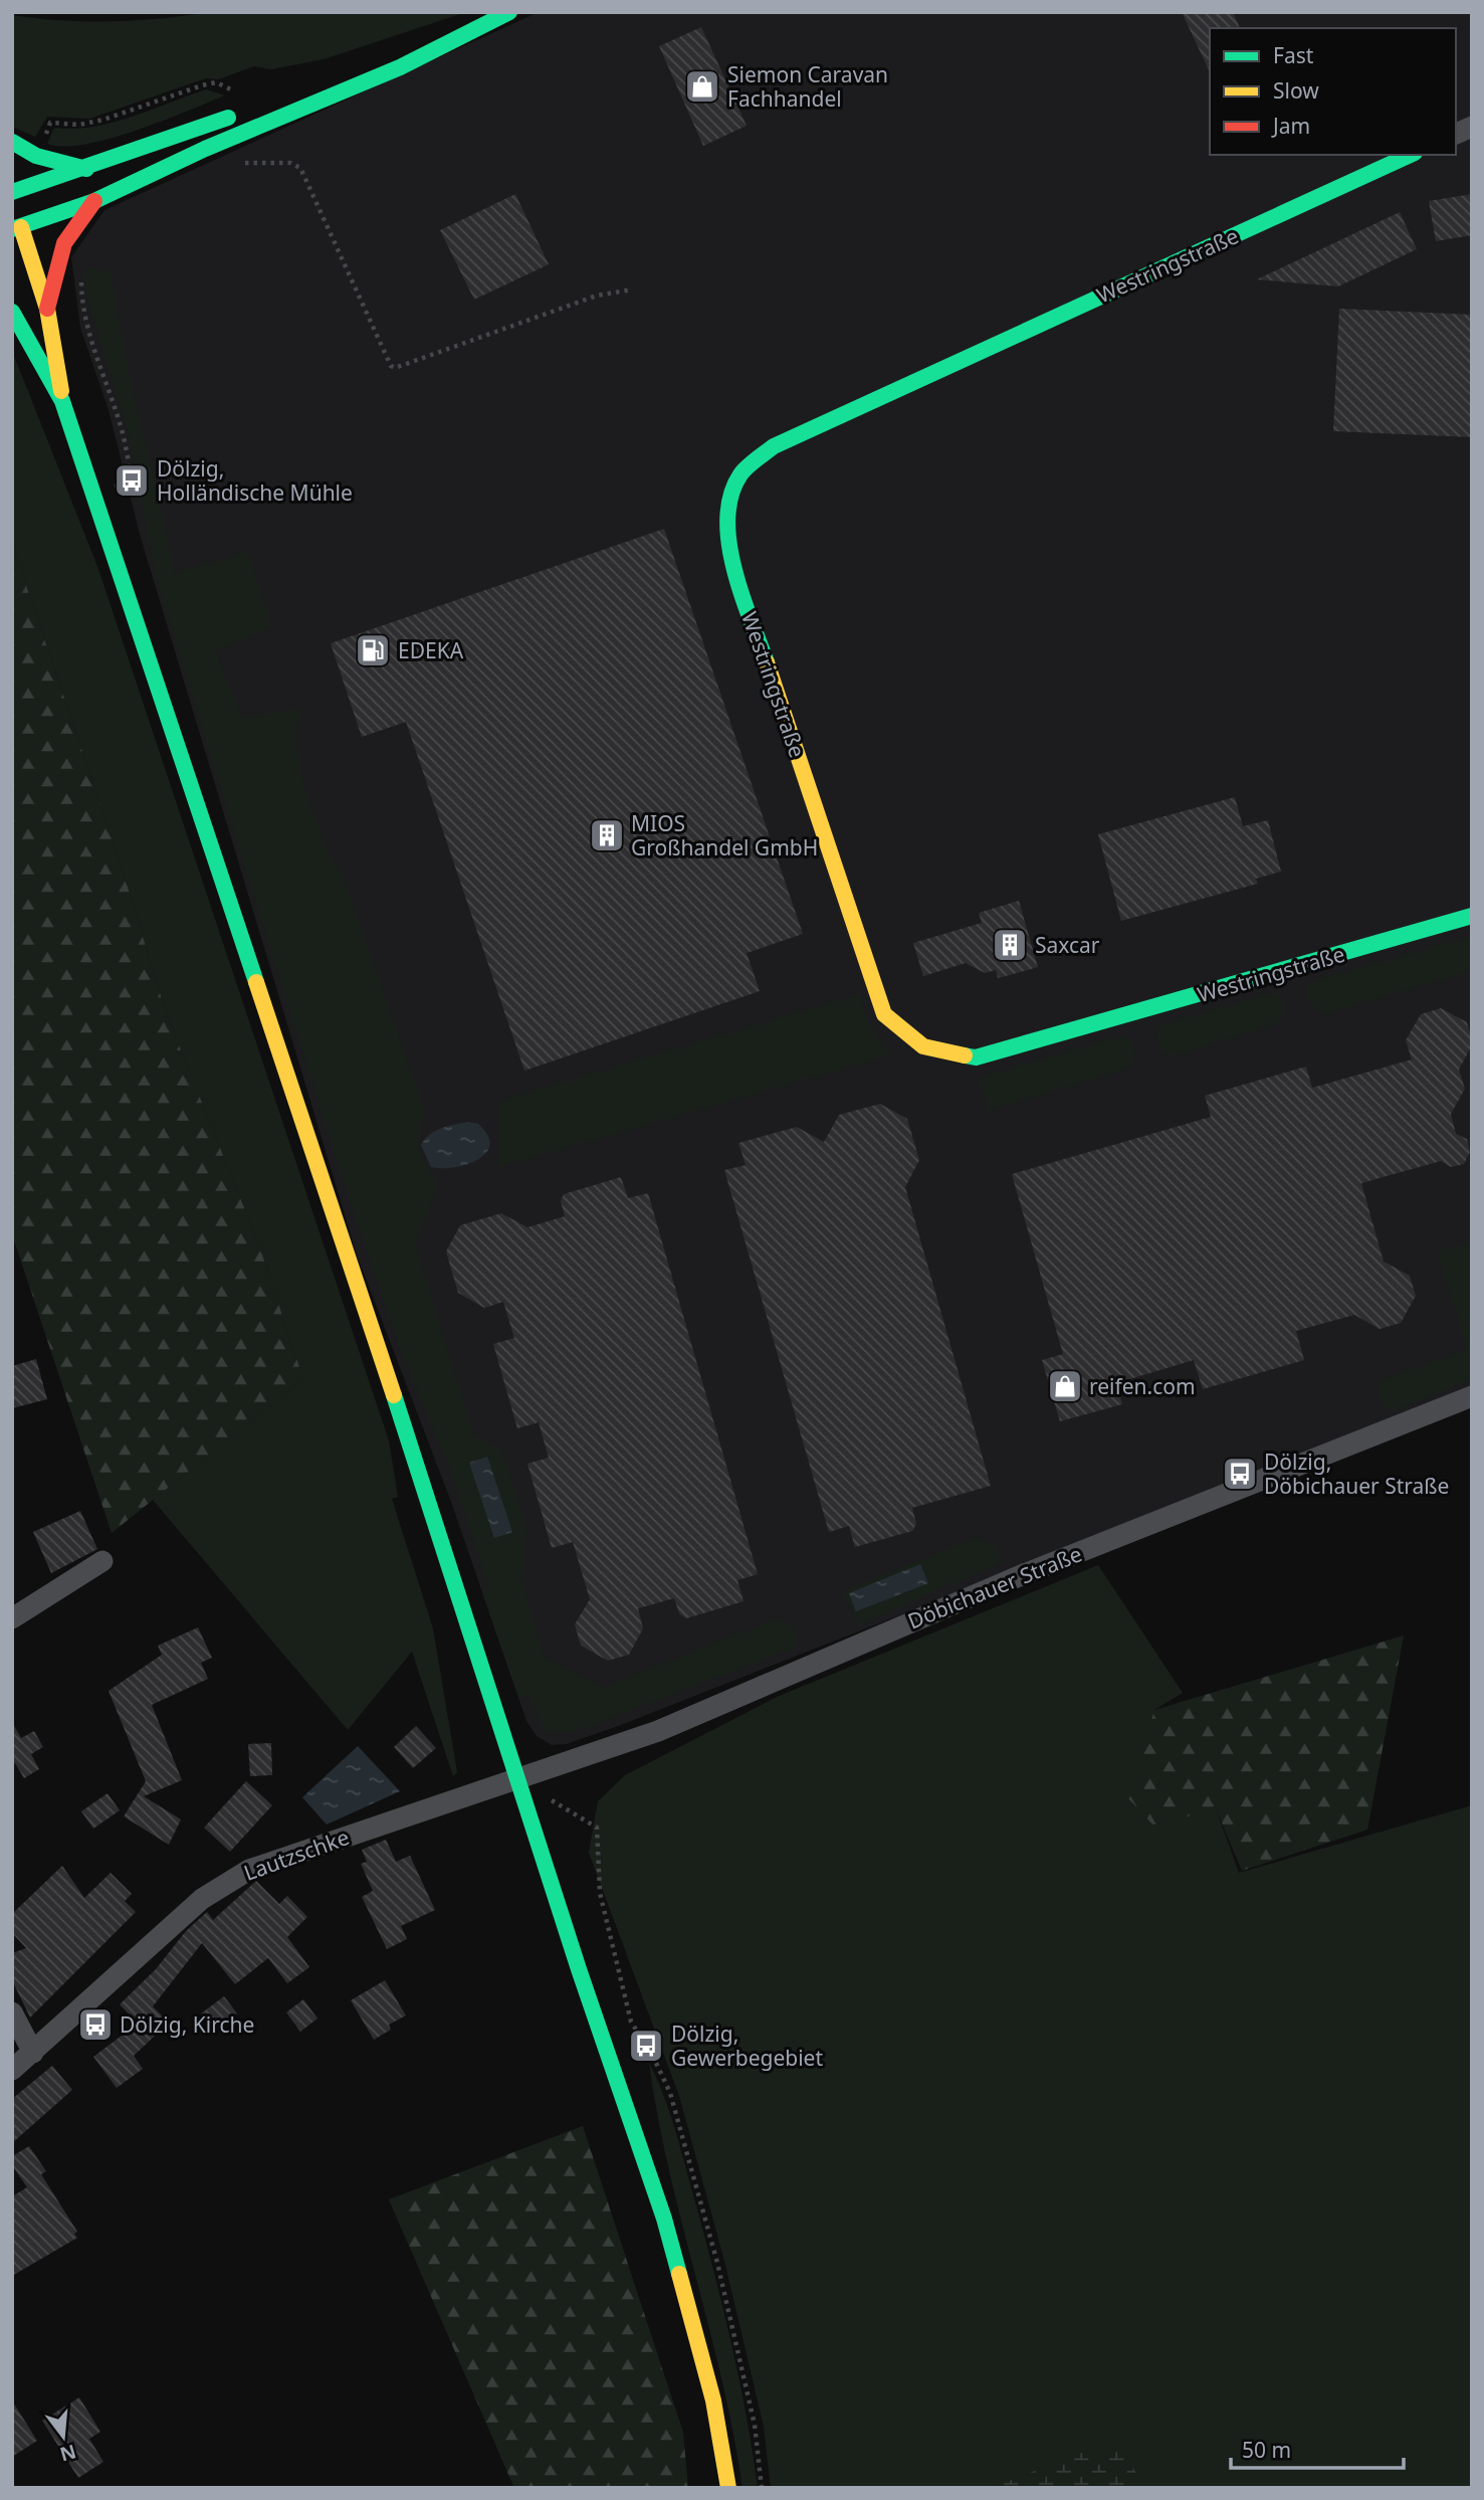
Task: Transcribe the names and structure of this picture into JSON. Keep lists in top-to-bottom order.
{
  "streets": {
    "street": ["Westringstraße", "Döbichauer Straße", "Lautzschke"]
  },
  "crossings": [
    ["Döbichauer Straße", "Lautzschke"]
  ],
  "places": {
    "shop": ["Siemon Caravan Fachhandel", "reifen.com"],
    "bus stop": [
      "Dölzig, Holländische Mühle",
      "Dölzig, Döbichauer Straße",
      "Dölzig, Kirche",
      "Dölzig, Gewerbegebiet"
    ],
    "fuel station": ["EDEKA"],
    "building": ["MIOS Großhandel GmbH", "Saxcar"]
  },
  "legend": ["Fast", "Slow", "Jam"],
  "scale_bar": "50 m",
  "north": "bottom"
}
